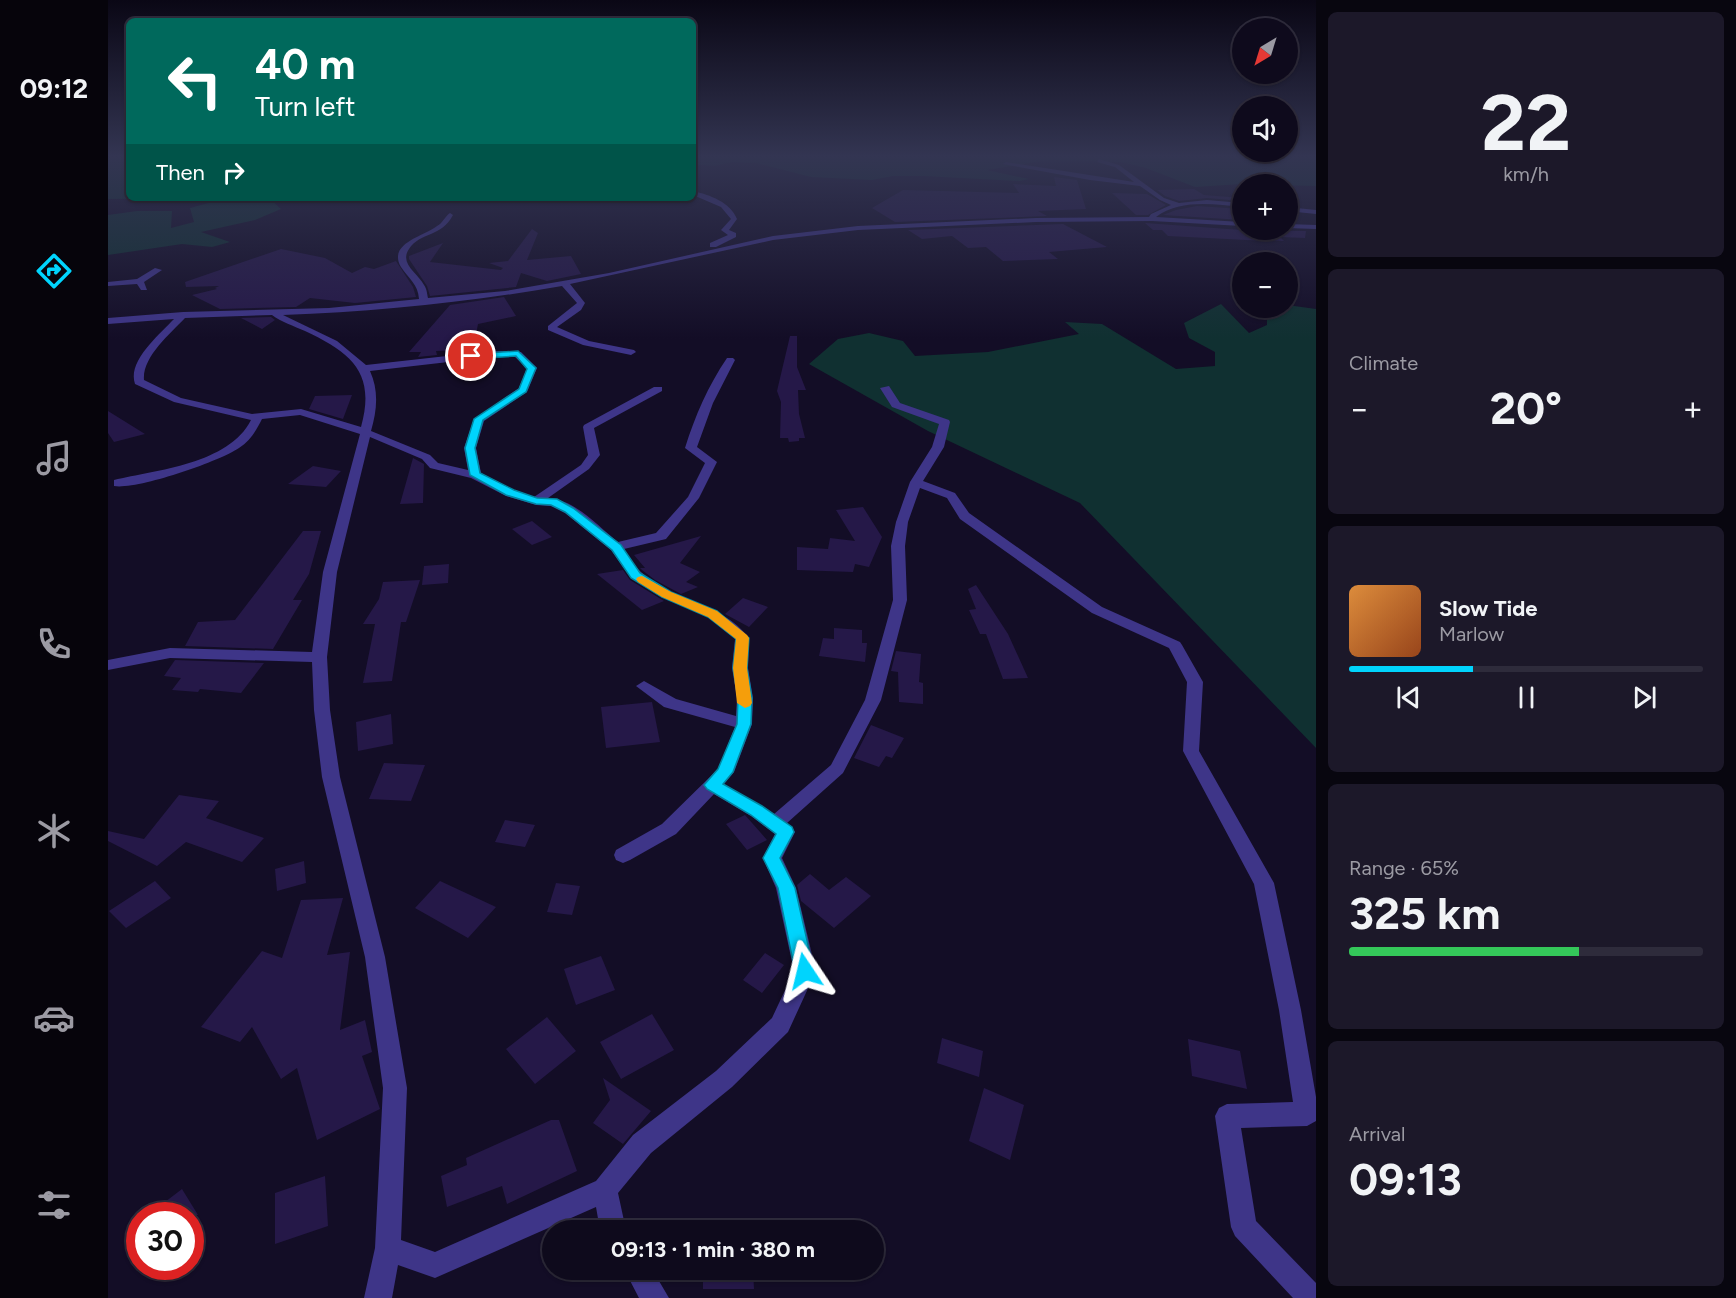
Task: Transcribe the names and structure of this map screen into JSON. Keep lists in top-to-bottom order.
{
  "north": "bottom left",
  "page": {
    "tabs": "09:12",
    "tile": [
      ["22", "km/h"],
      "Climate",
      ["Range · 65%", "325 km"],
      ["Arrival", "09:13"]
    ],
    "map_buttons": ["+", "−"],
    "turn": ["40 m", "Turn left"],
    "then": "Then",
    "heat": ["−", "20°", "+"],
    "song": ["Slow Tide", "Marlow"],
    "limit": "30",
    "trip": "09:13 · 1 min · 380 m"
  }
}
